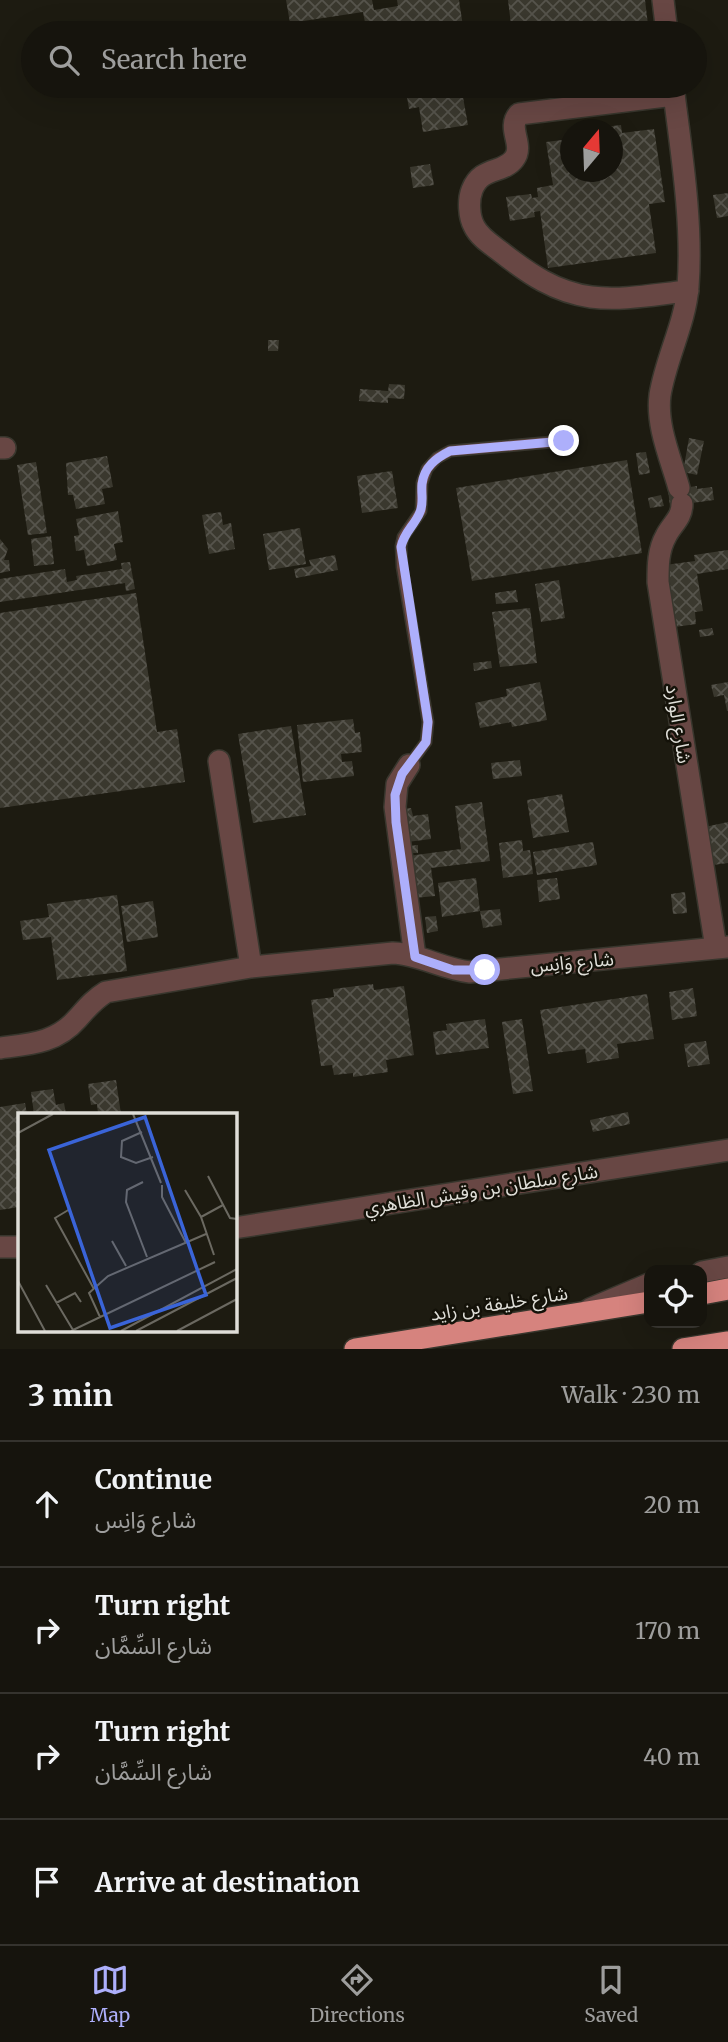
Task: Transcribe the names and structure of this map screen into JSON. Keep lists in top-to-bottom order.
{
  "streets": {
    "highway": ["شارع خليفة بن زايد"],
    "street": ["شارع الوارد", "شارع وَانِس", "شارع سلطان بن وقيش الظاهري"]
  },
  "crossings": [
    ["شارع الوارد", "شارع وَانِس"]
  ],
  "north": "top",
  "page": {
    "search": "Search here",
    "heading": ["3 min", "Walk · 230 m"],
    "list": [
      ["Continue", "شارع وَانِس", "20 m"],
      ["Turn right", "شارع السِّمَّان", "170 m"],
      ["Turn right", "شارع السِّمَّان", "40 m"],
      "Arrive at destination"
    ],
    "nav": ["Map", "Directions", "Saved"]
  }
}
